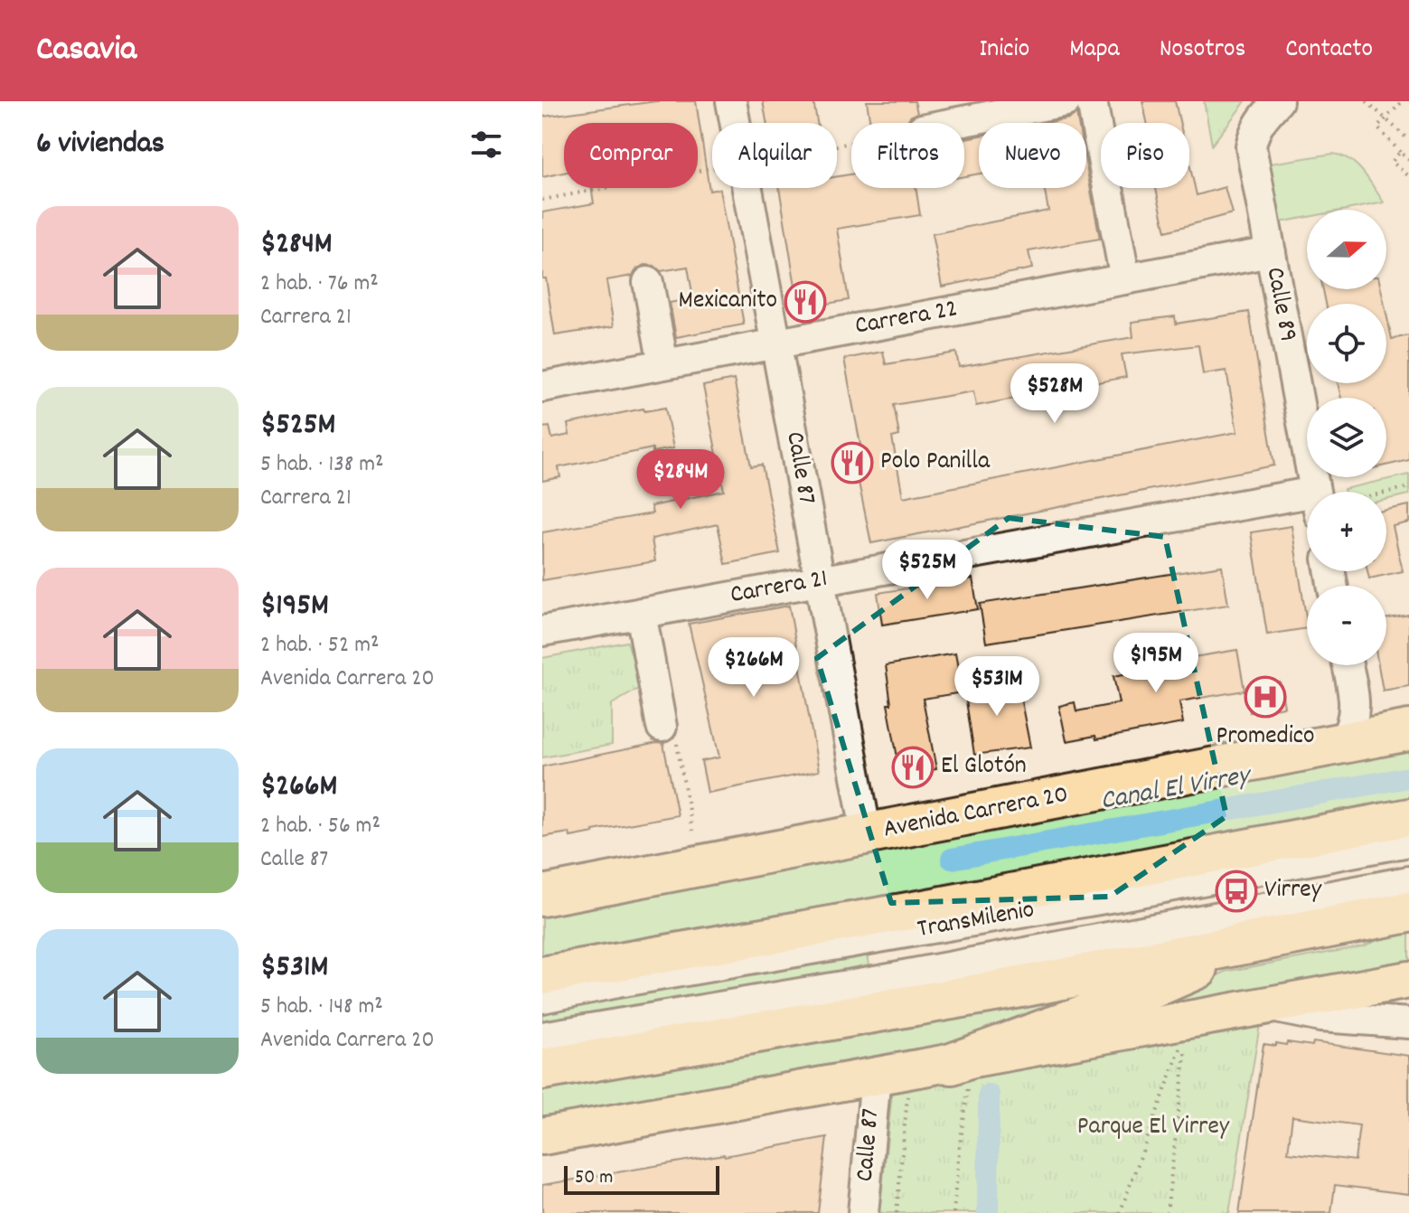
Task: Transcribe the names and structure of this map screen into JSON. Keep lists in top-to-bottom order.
{
  "streets": {
    "highway": ["Avenida Carrera 20"],
    "street": [
      "Calle 89",
      "Carrera 22",
      "Calle 87",
      "Carrera 21",
      "TransMilenio"
    ]
  },
  "crossings": [
    ["Calle 89", "Carrera 22"],
    ["Carrera 22", "Calle 87"],
    ["Calle 87", "Carrera 21"],
    ["Calle 87", "Avenida Carrera 20"]
  ],
  "water": ["Canal El Virrey"],
  "parks": ["Parque El Virrey"],
  "places": {
    "restaurant": ["Mexicanito", "Polo Panilla", "El Glotón"],
    "hospital": ["Promedico"],
    "bus stop": ["Virrey"]
  },
  "scale_bar": "50 m",
  "north": "right",
  "page": {
    "header": "Casavia",
    "nav": [
      "Inicio",
      "Mapa",
      "Nosotros",
      "Contacto"
    ],
    "heading": "6 viviendas",
    "chip": [
      "Comprar",
      "Alquilar",
      "Filtros",
      "Nuevo",
      "Piso"
    ],
    "list": [
      {
        "name": "$284M",
        "note": "2 hab. · 76 m² · Carrera 21"
      },
      {
        "name": "$525M",
        "note": "5 hab. · 138 m² · Carrera 21"
      },
      {
        "name": "$195M",
        "note": "2 hab. · 52 m² · Avenida Carrera 20"
      },
      {
        "name": "$266M",
        "note": "2 hab. · 56 m² · Calle 87"
      },
      {
        "name": "$531M",
        "note": "5 hab. · 148 m² · Avenida Carrera 20"
      }
    ],
    "map_buttons": ["+", "−"],
    "price": [
      "$528M",
      "$284M",
      "$525M",
      "$195M",
      "$266M",
      "$531M"
    ],
    "scale": "50 m"
  }
}
